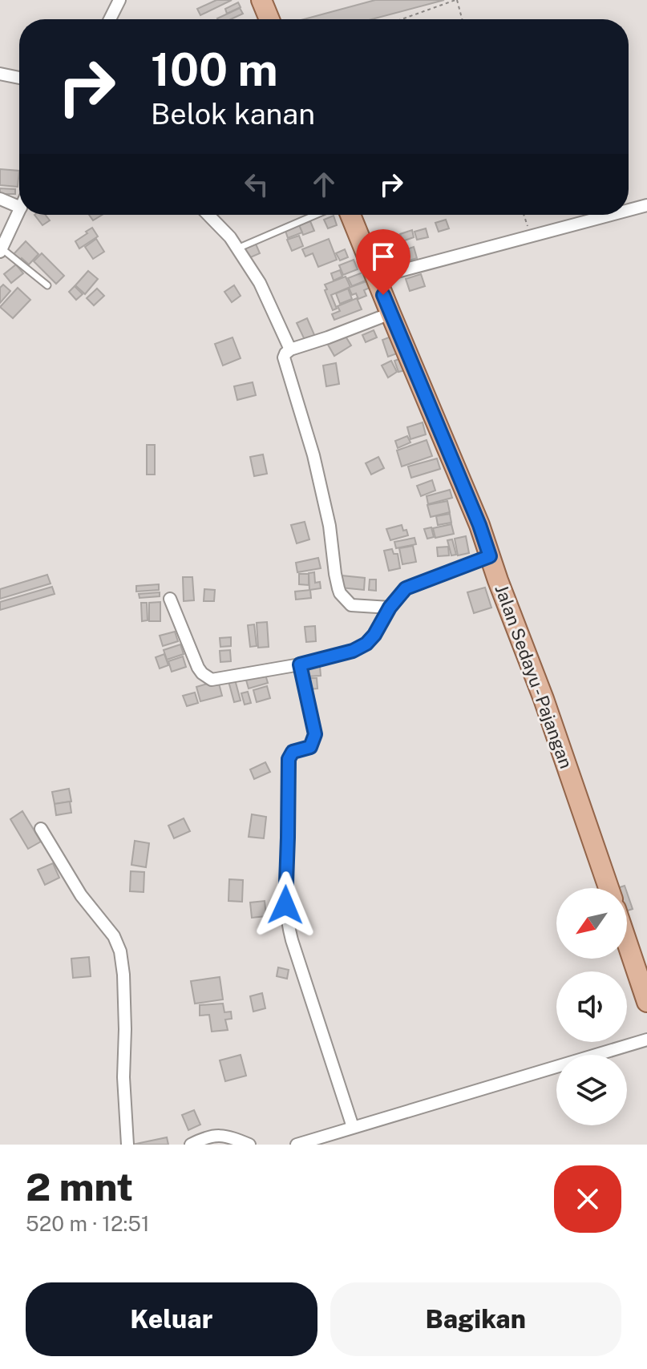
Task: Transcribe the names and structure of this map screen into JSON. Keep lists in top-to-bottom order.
{
  "streets": {
    "main road": ["Jalan Sedayu - Pajangan"]
  },
  "north": "bottom left",
  "page": {
    "turn": ["100 m", "Belok kanan"],
    "heading": ["2 mnt", "520 m · 12:51"],
    "buttons": ["Keluar", "Bagikan"]
  }
}
